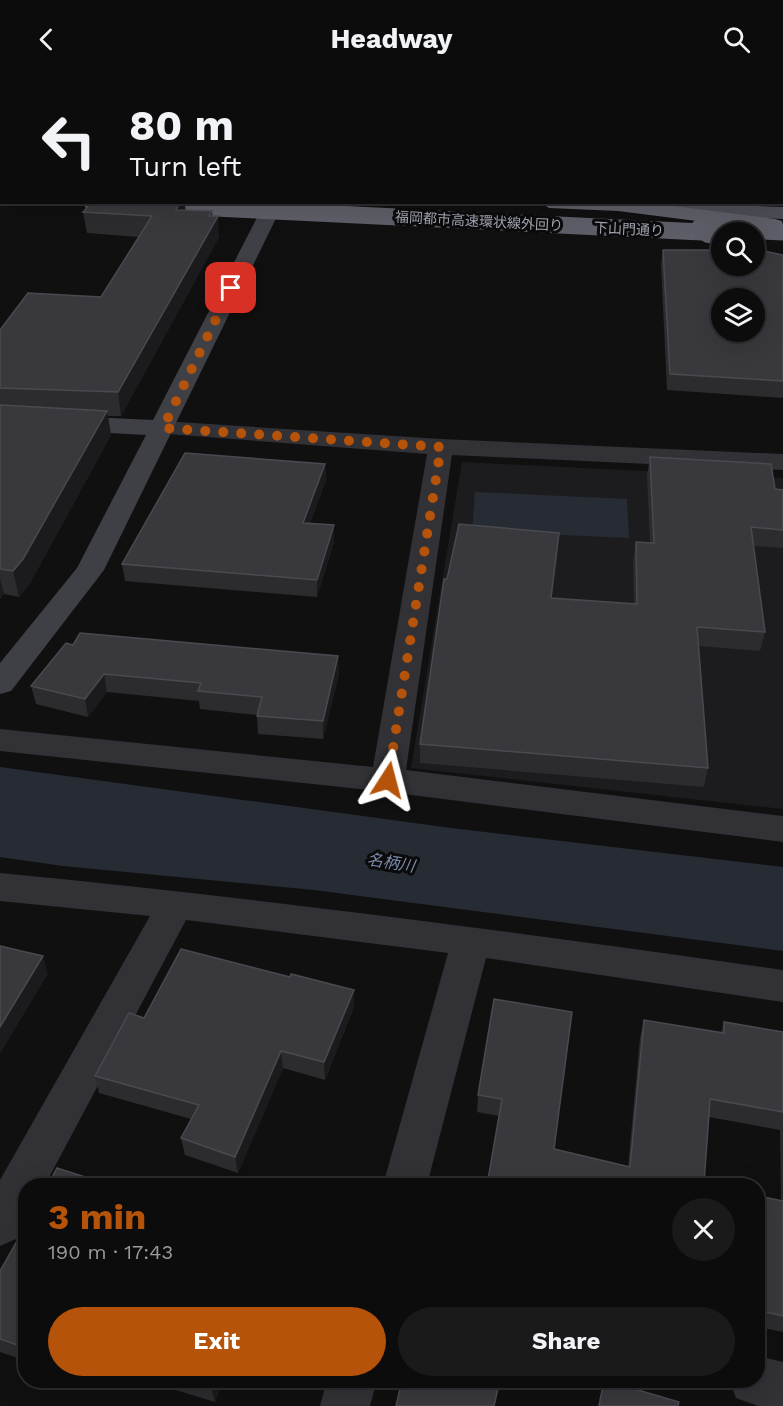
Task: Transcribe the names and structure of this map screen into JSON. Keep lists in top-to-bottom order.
{
  "streets": {
    "highway": ["福岡都市高速環状線外回り"],
    "main road": ["下山門通り"]
  },
  "water": ["名柄川"],
  "page": {
    "header": "Headway",
    "turn": ["80 m", "Turn left"],
    "heading": ["3 min", "190 m · 17:43"],
    "buttons": ["Exit", "Share"]
  }
}
